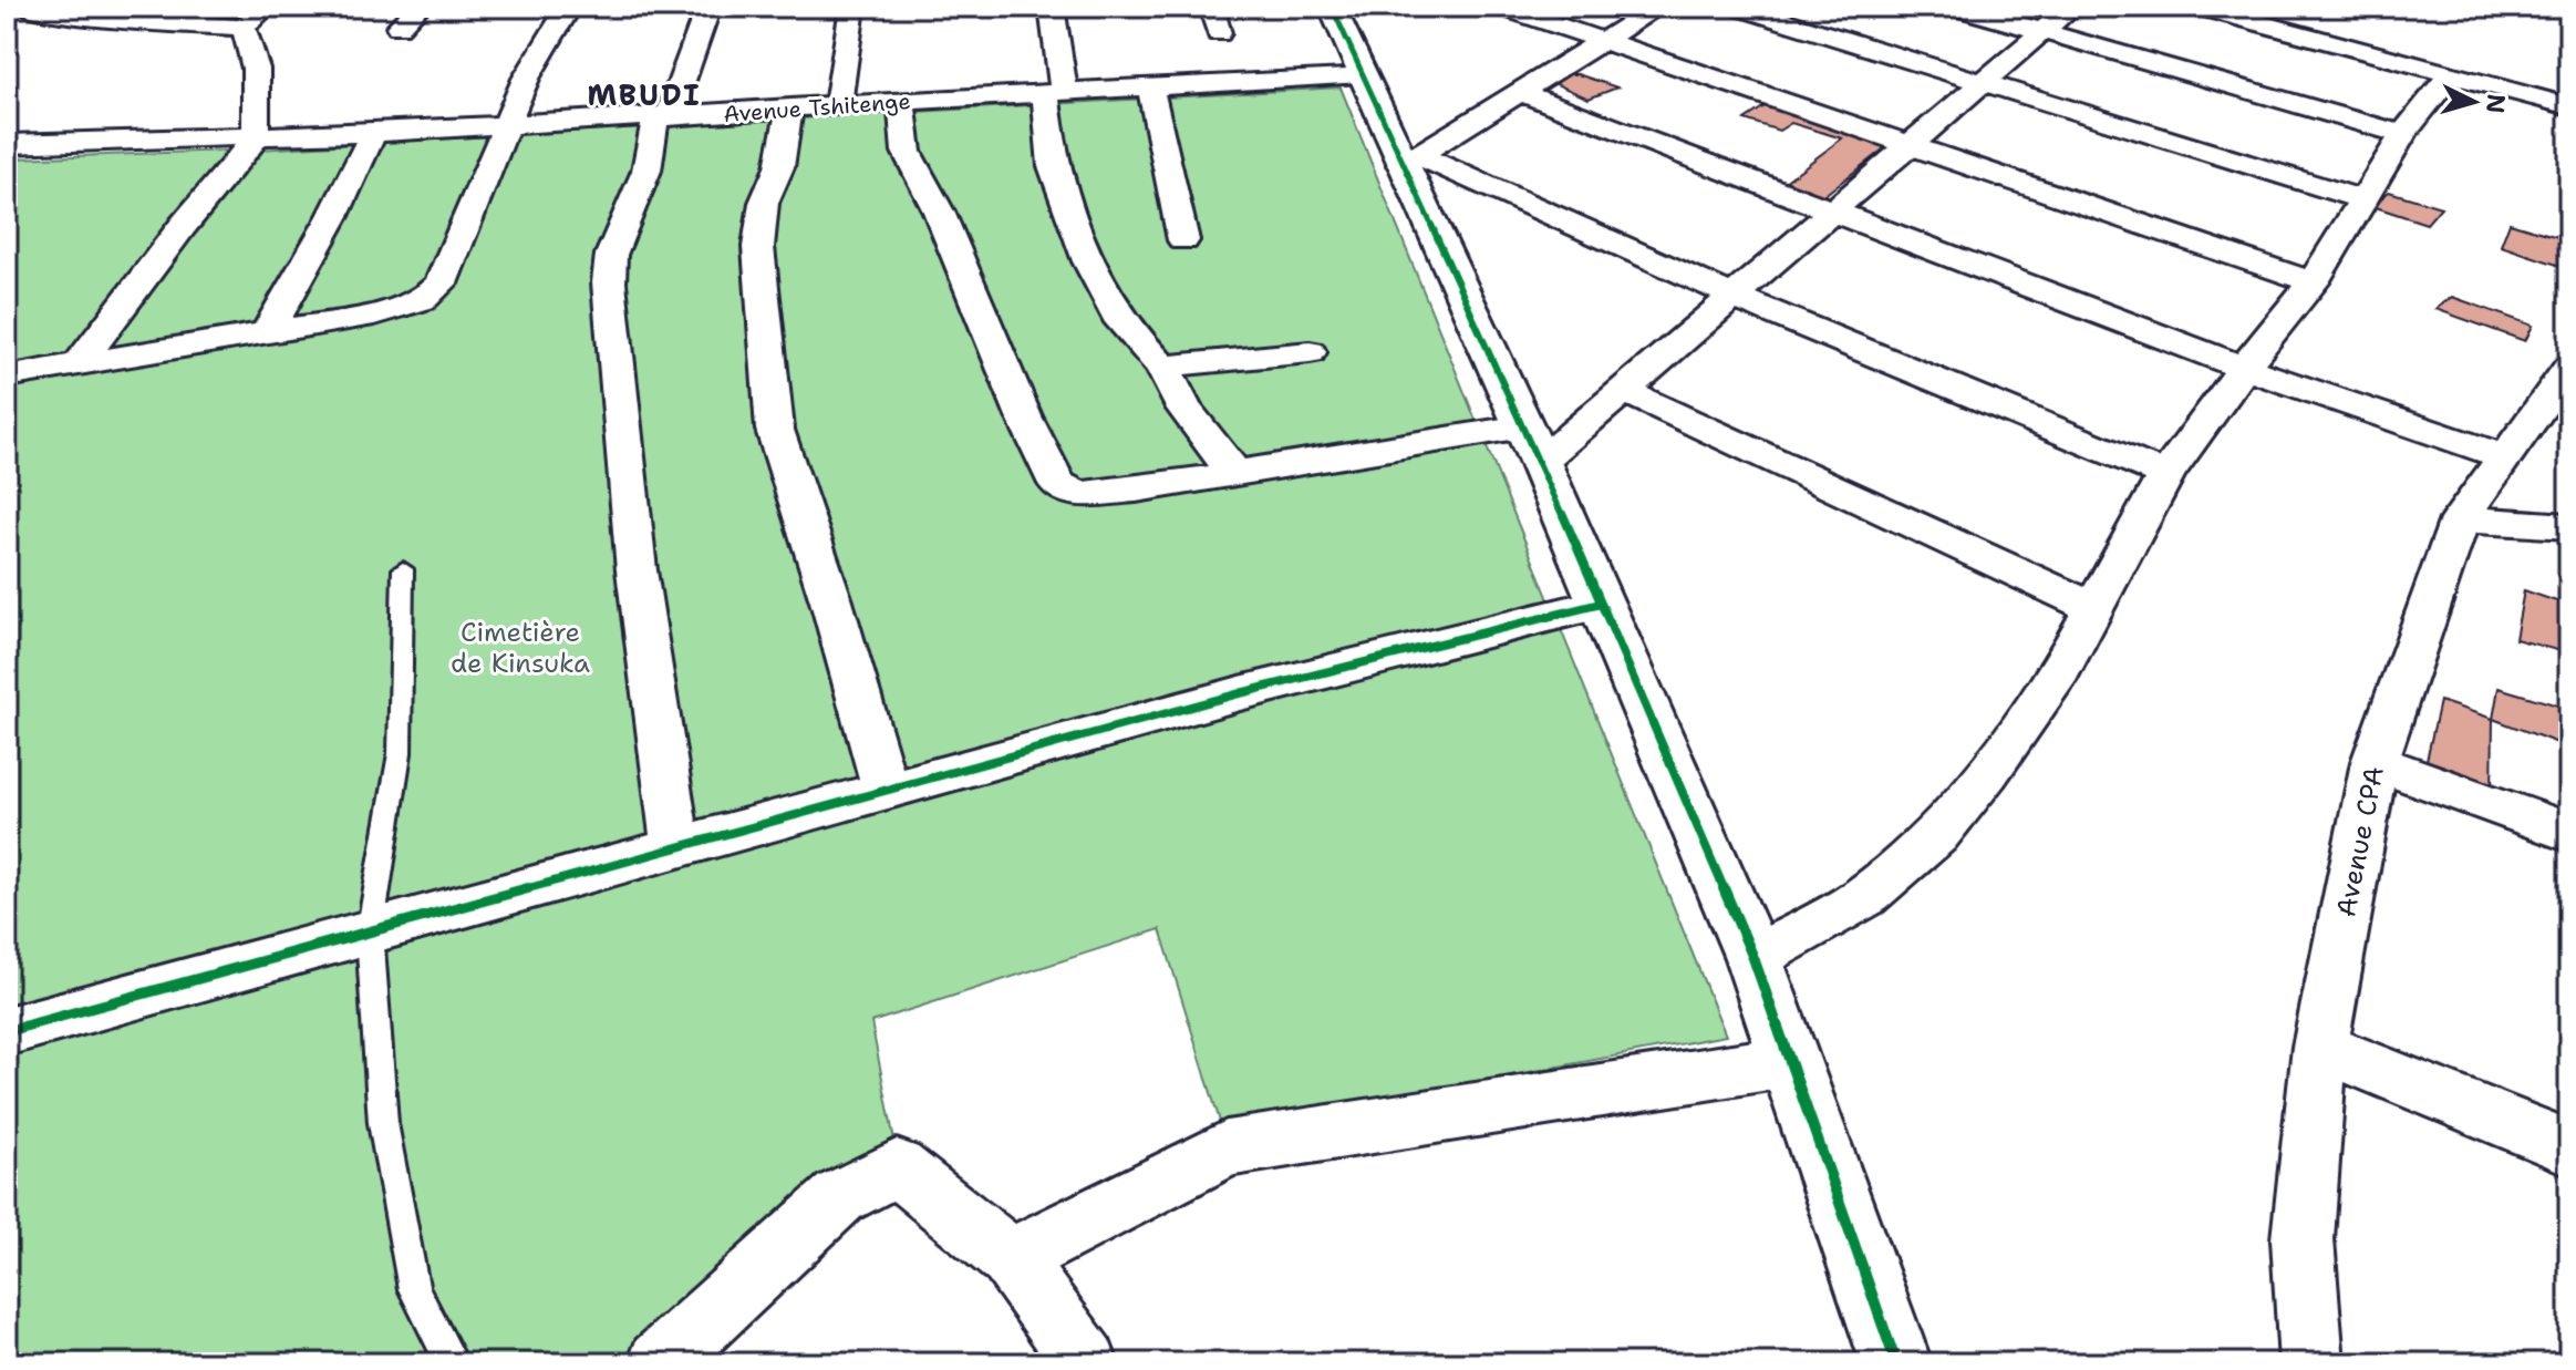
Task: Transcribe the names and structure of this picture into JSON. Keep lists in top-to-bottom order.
{
  "streets": {
    "street": ["Avenue Tshitenge", "Avenue CPA"]
  },
  "districts": ["MBUDI"],
  "parks": ["Cimetière de Kinsuka"],
  "north": "right"
}
